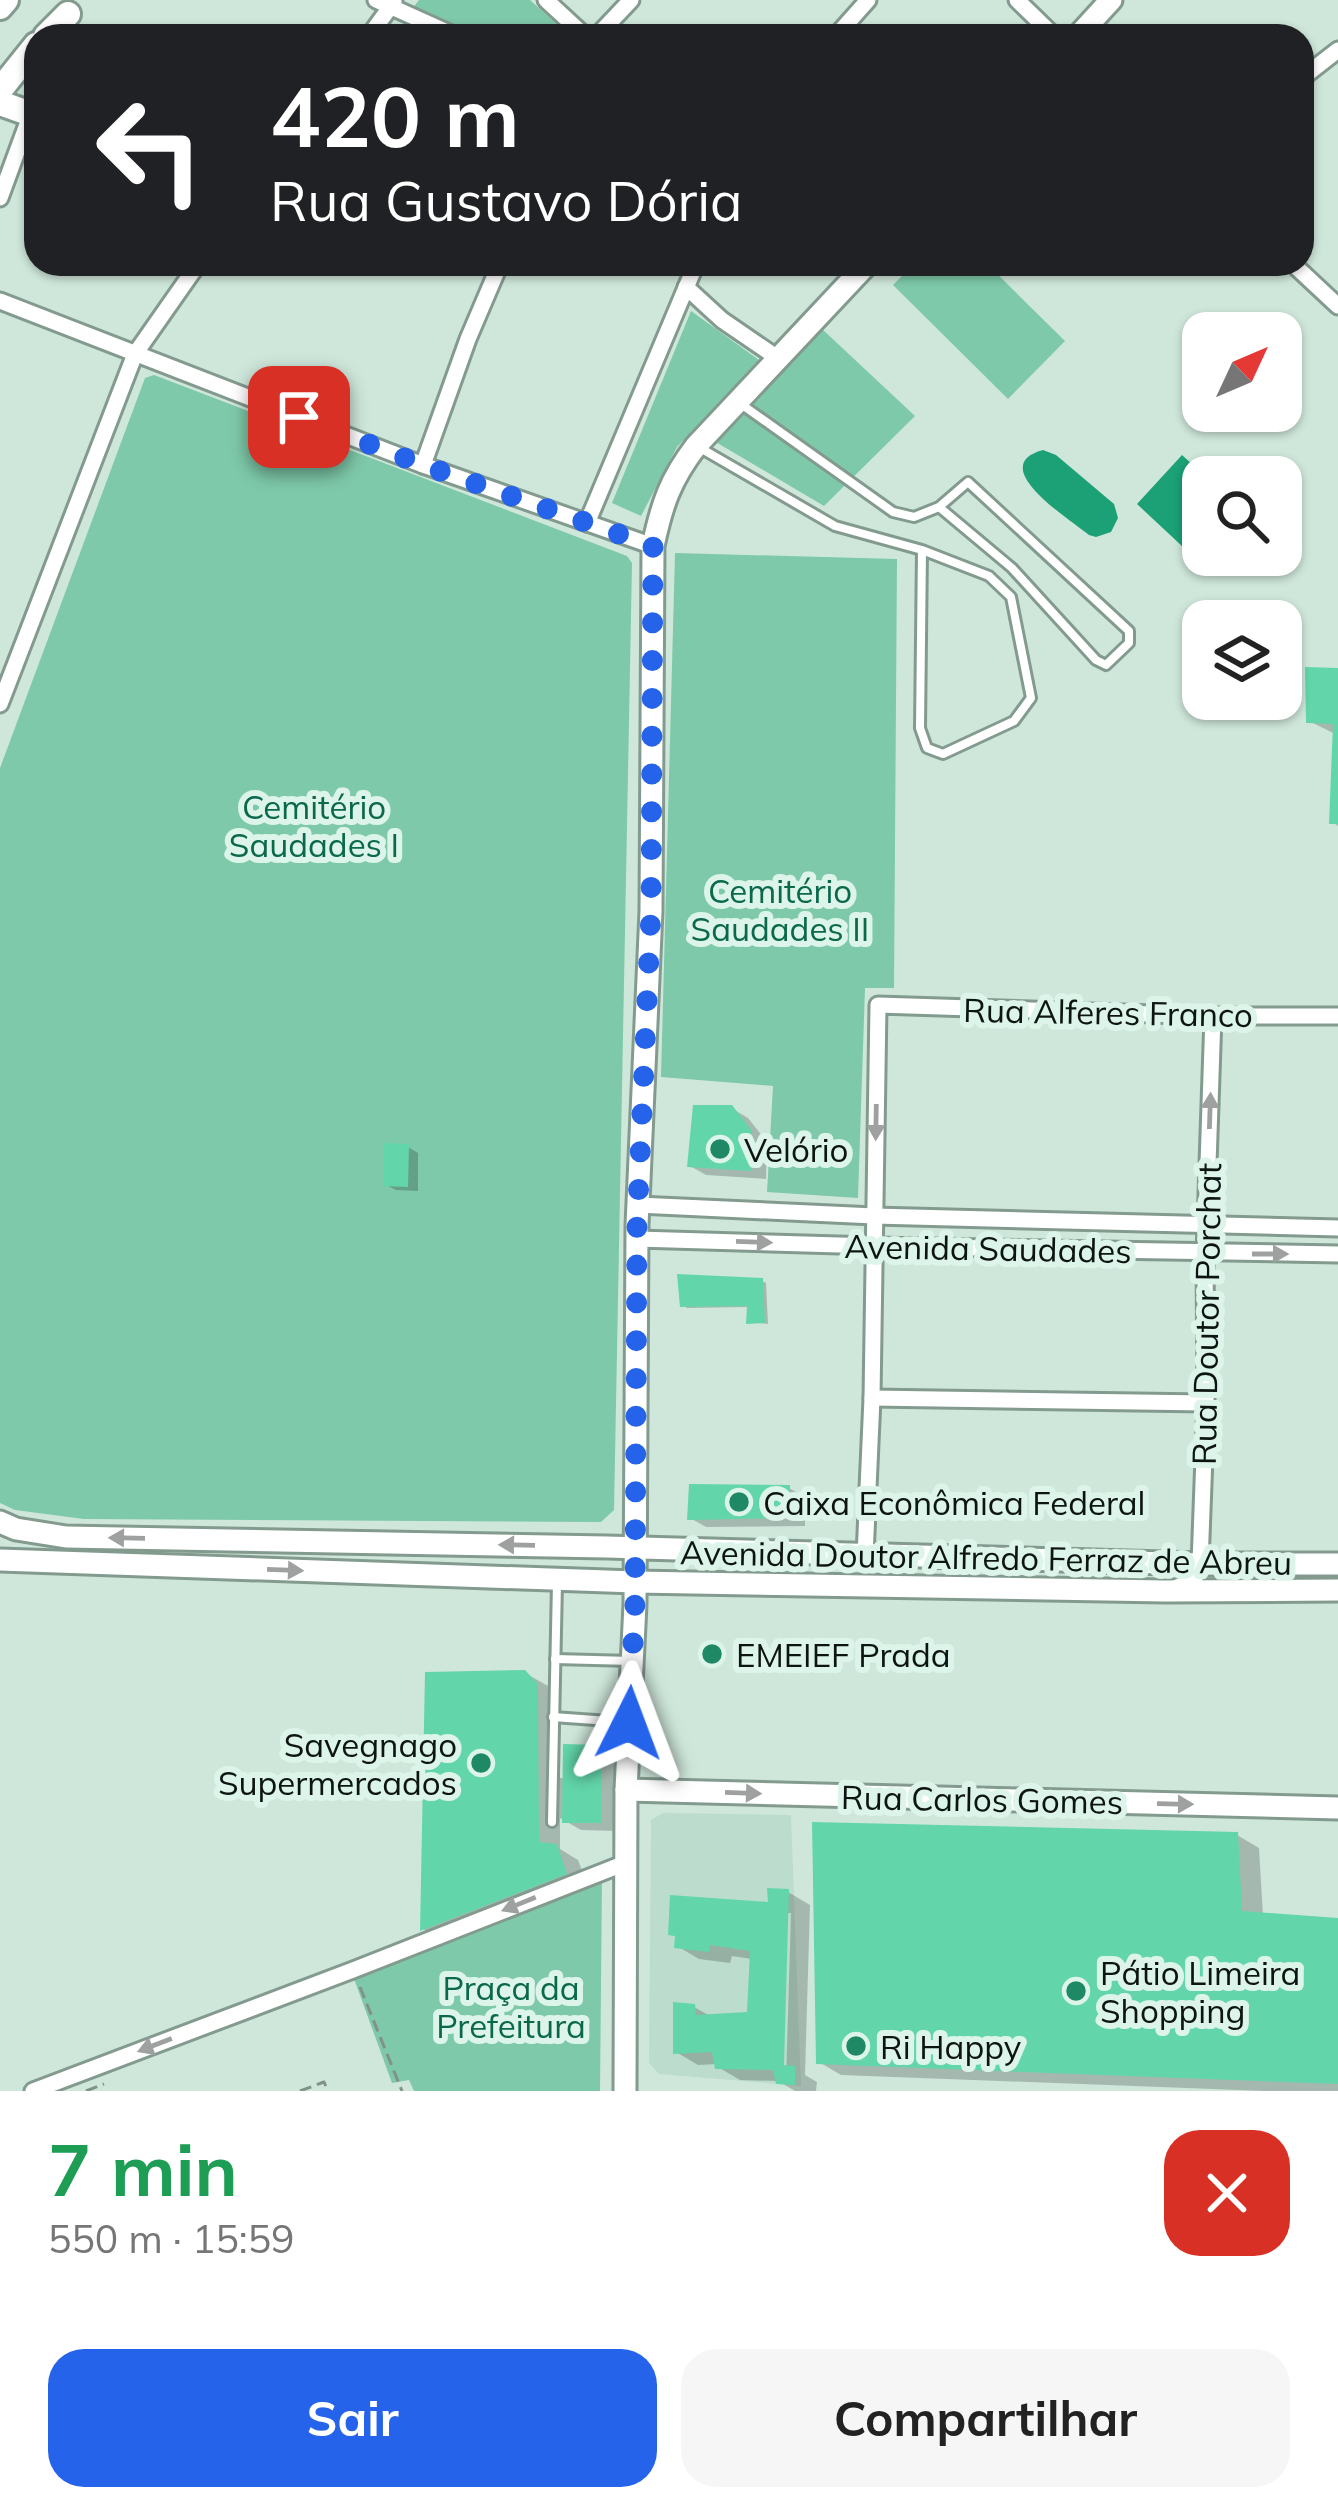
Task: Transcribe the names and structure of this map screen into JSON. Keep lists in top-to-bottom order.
{
  "streets": {
    "main road": ["Avenida Doutor Alfredo Ferraz de Abreu", "Rua Carlos Gomes"],
    "street": ["Rua Alferes Franco", "Avenida Saudades", "Rua Doutor Porchat"]
  },
  "crossings": [
    ["Rua Alferes Franco", "Avenida Saudades"],
    ["Rua Alferes Franco", "Rua Doutor Porchat"],
    ["Avenida Saudades", "Rua Doutor Porchat"],
    ["Rua Doutor Porchat", "Avenida Doutor Alfredo Ferraz de Abreu"]
  ],
  "one_way": ["Rua Doutor Porchat", "Rua Carlos Gomes"],
  "parks": ["Cemitério Saudades I", "Cemitério Saudades II", "Praça da Prefeitura"],
  "places": [
    "Velório",
    "Caixa Econômica Federal",
    "EMEIEF Prada",
    "Savegnago Supermercados",
    "Pátio Limeira Shopping",
    "Ri Happy"
  ],
  "north": "top right",
  "page": {
    "turn": ["420 m", "Rua Gustavo Dória"],
    "heading": ["7 min", "550 m · 15:59"],
    "buttons": ["Sair", "Compartilhar"]
  }
}
